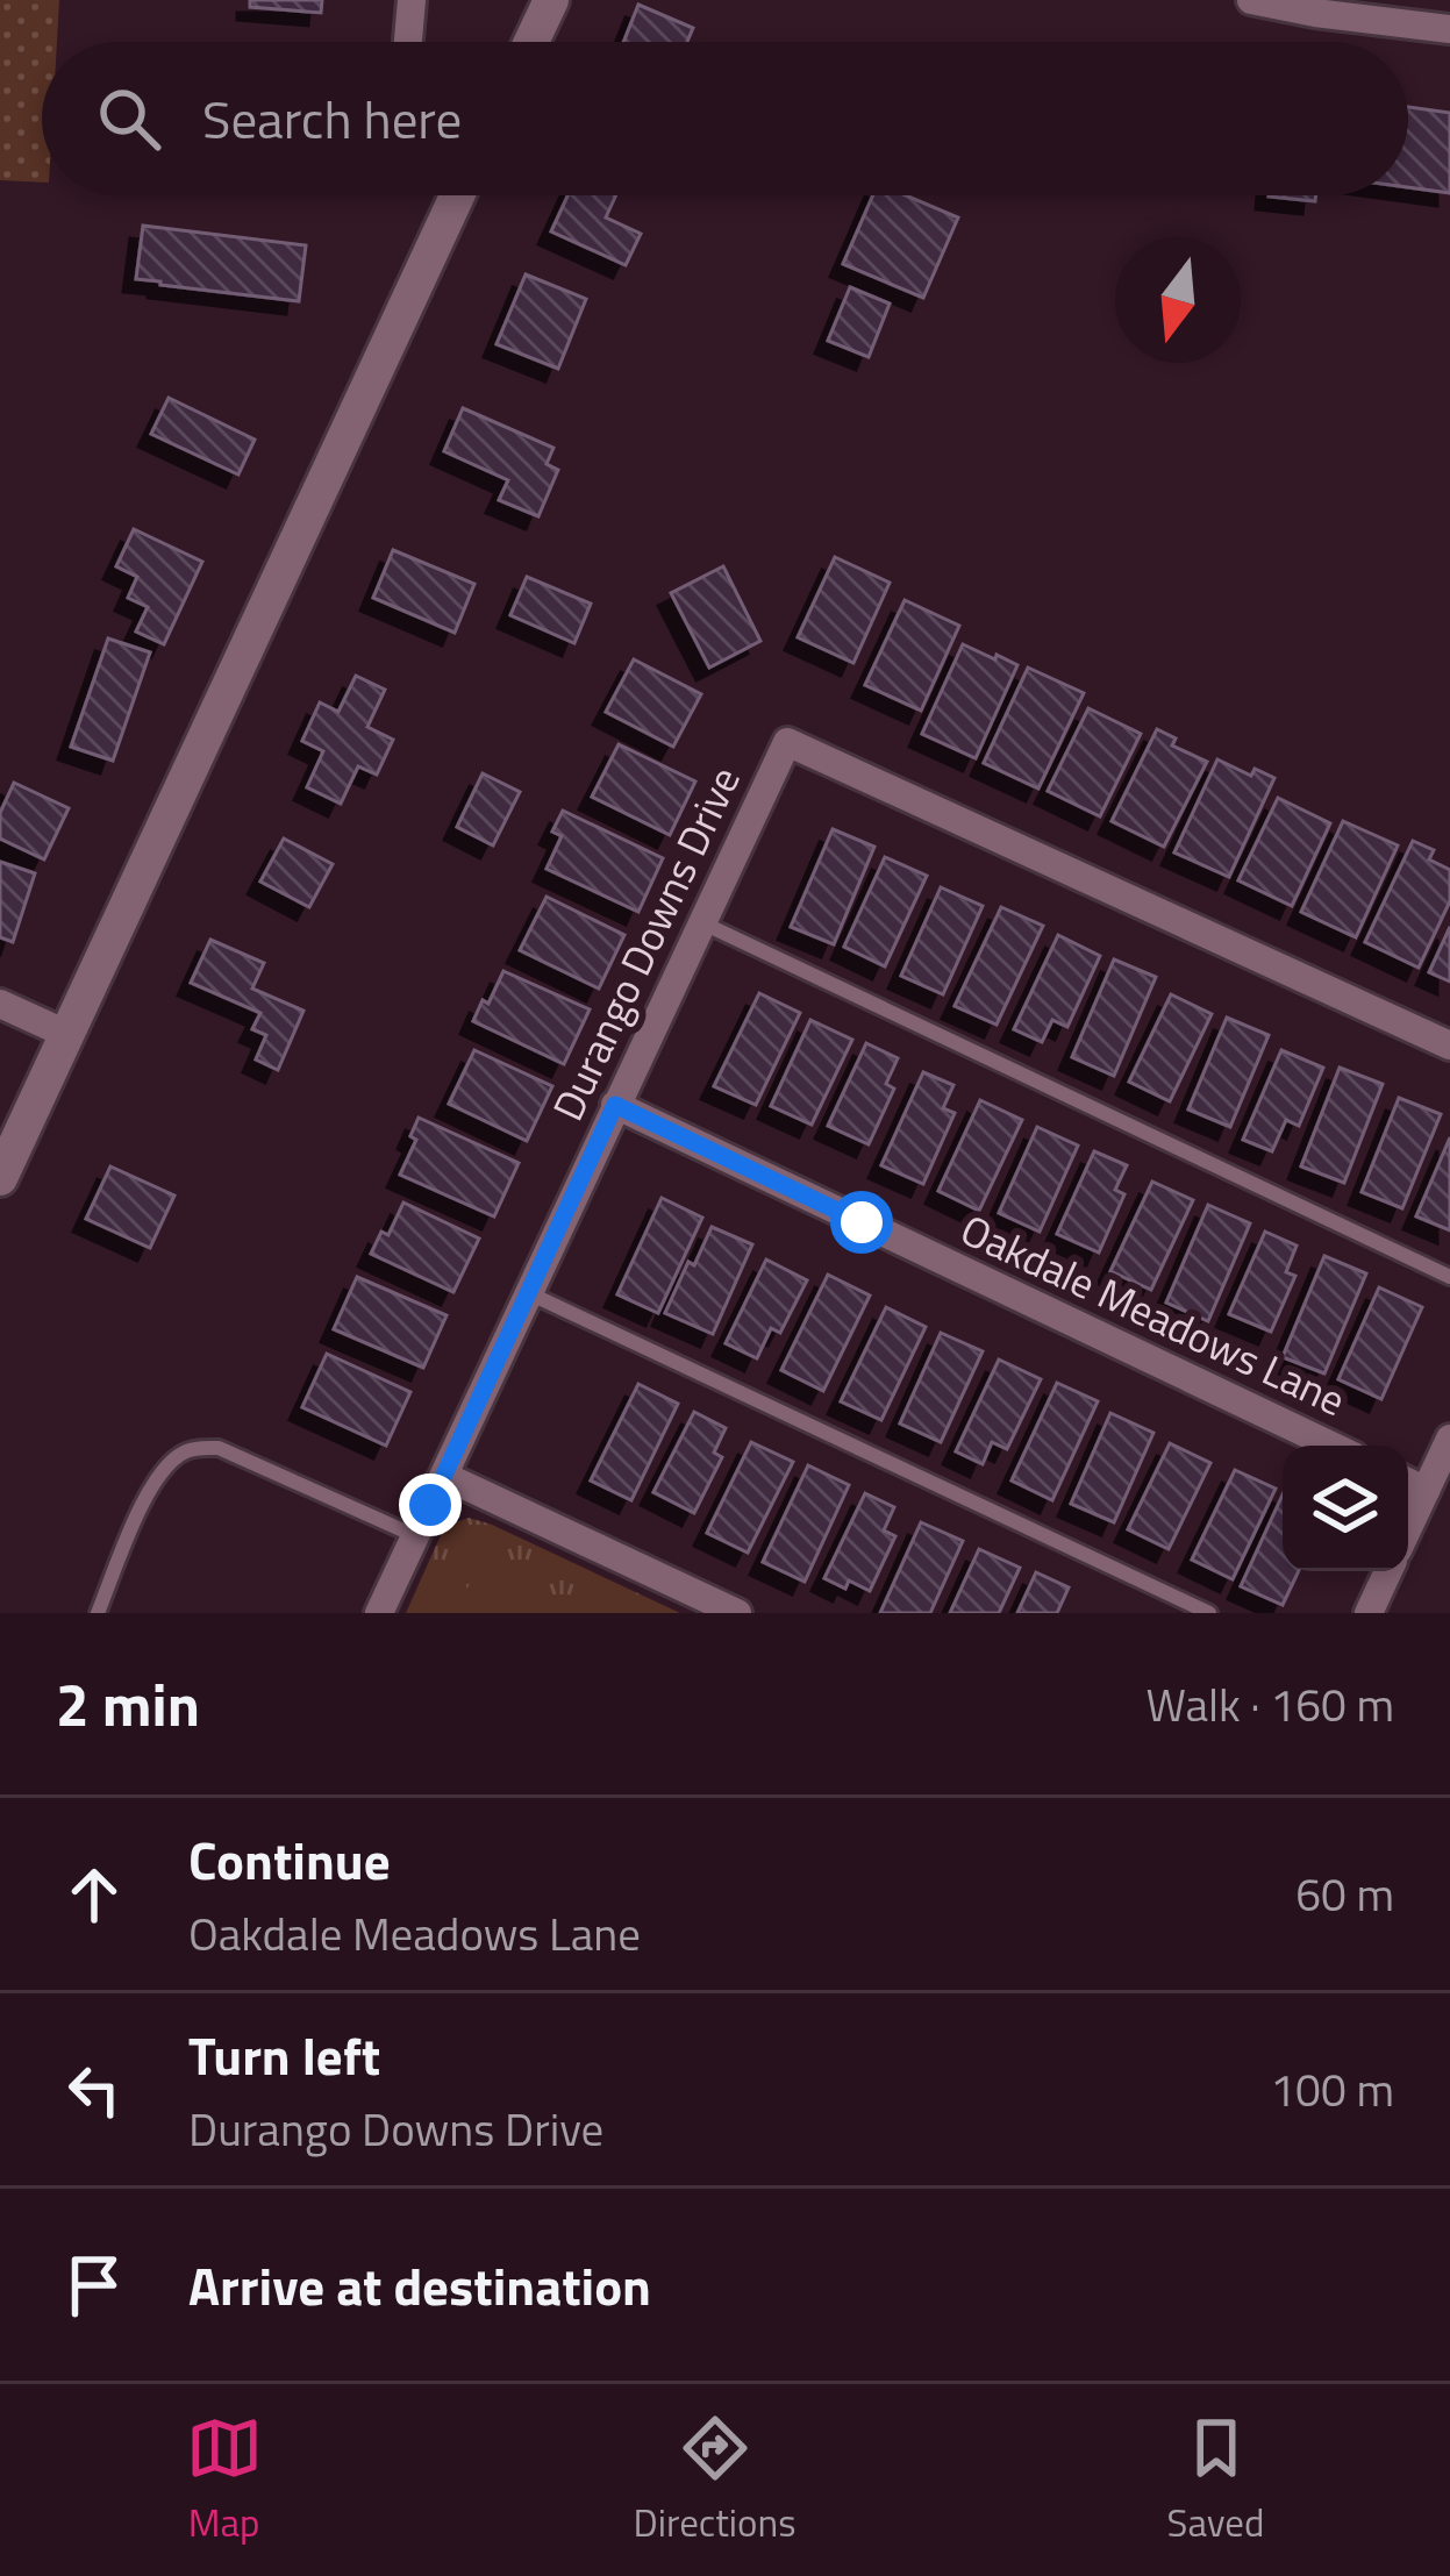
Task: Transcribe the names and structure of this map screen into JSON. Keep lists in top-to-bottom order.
{
  "streets": {
    "street": ["Durango Downs Drive", "Oakdale Meadows Lane"]
  },
  "crossings": [
    ["Durango Downs Drive", "Oakdale Meadows Lane"]
  ],
  "north": "bottom",
  "page": {
    "search": "Search here",
    "heading": ["2 min", "Walk · 160 m"],
    "list": [
      ["Continue", "Oakdale Meadows Lane", "60 m"],
      ["Turn left", "Durango Downs Drive", "100 m"],
      "Arrive at destination"
    ],
    "nav": ["Map", "Directions", "Saved"]
  }
}
